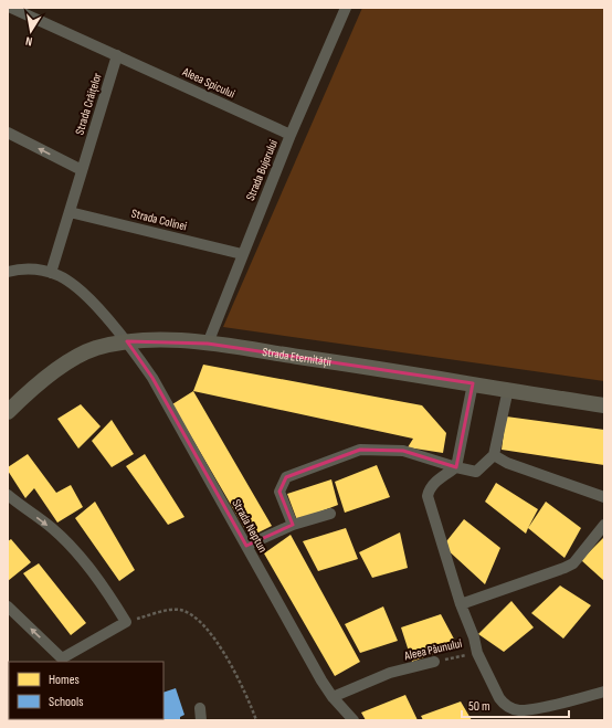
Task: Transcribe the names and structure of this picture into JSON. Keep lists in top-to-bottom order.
{
  "streets": {
    "street": [
      "Aleea Spicului",
      "Strada Crăițelor",
      "Strada Bujorului",
      "Strada Colinei",
      "Strada Eternității",
      "Strada Neptun",
      "Aleea Păunului"
    ]
  },
  "crossings": [
    ["Aleea Spicului", "Strada Crăițelor"],
    ["Aleea Spicului", "Strada Bujorului"],
    ["Strada Crăițelor", "Strada Colinei"],
    ["Strada Crăițelor", "Strada Neptun"],
    ["Strada Bujorului", "Strada Colinei"],
    ["Strada Bujorului", "Strada Eternității"],
    ["Strada Eternității", "Strada Neptun"],
    ["Strada Neptun", "Aleea Păunului"]
  ],
  "legend": ["Homes", "Schools"],
  "scale_bar": "50 m",
  "north": "bottom"
}
